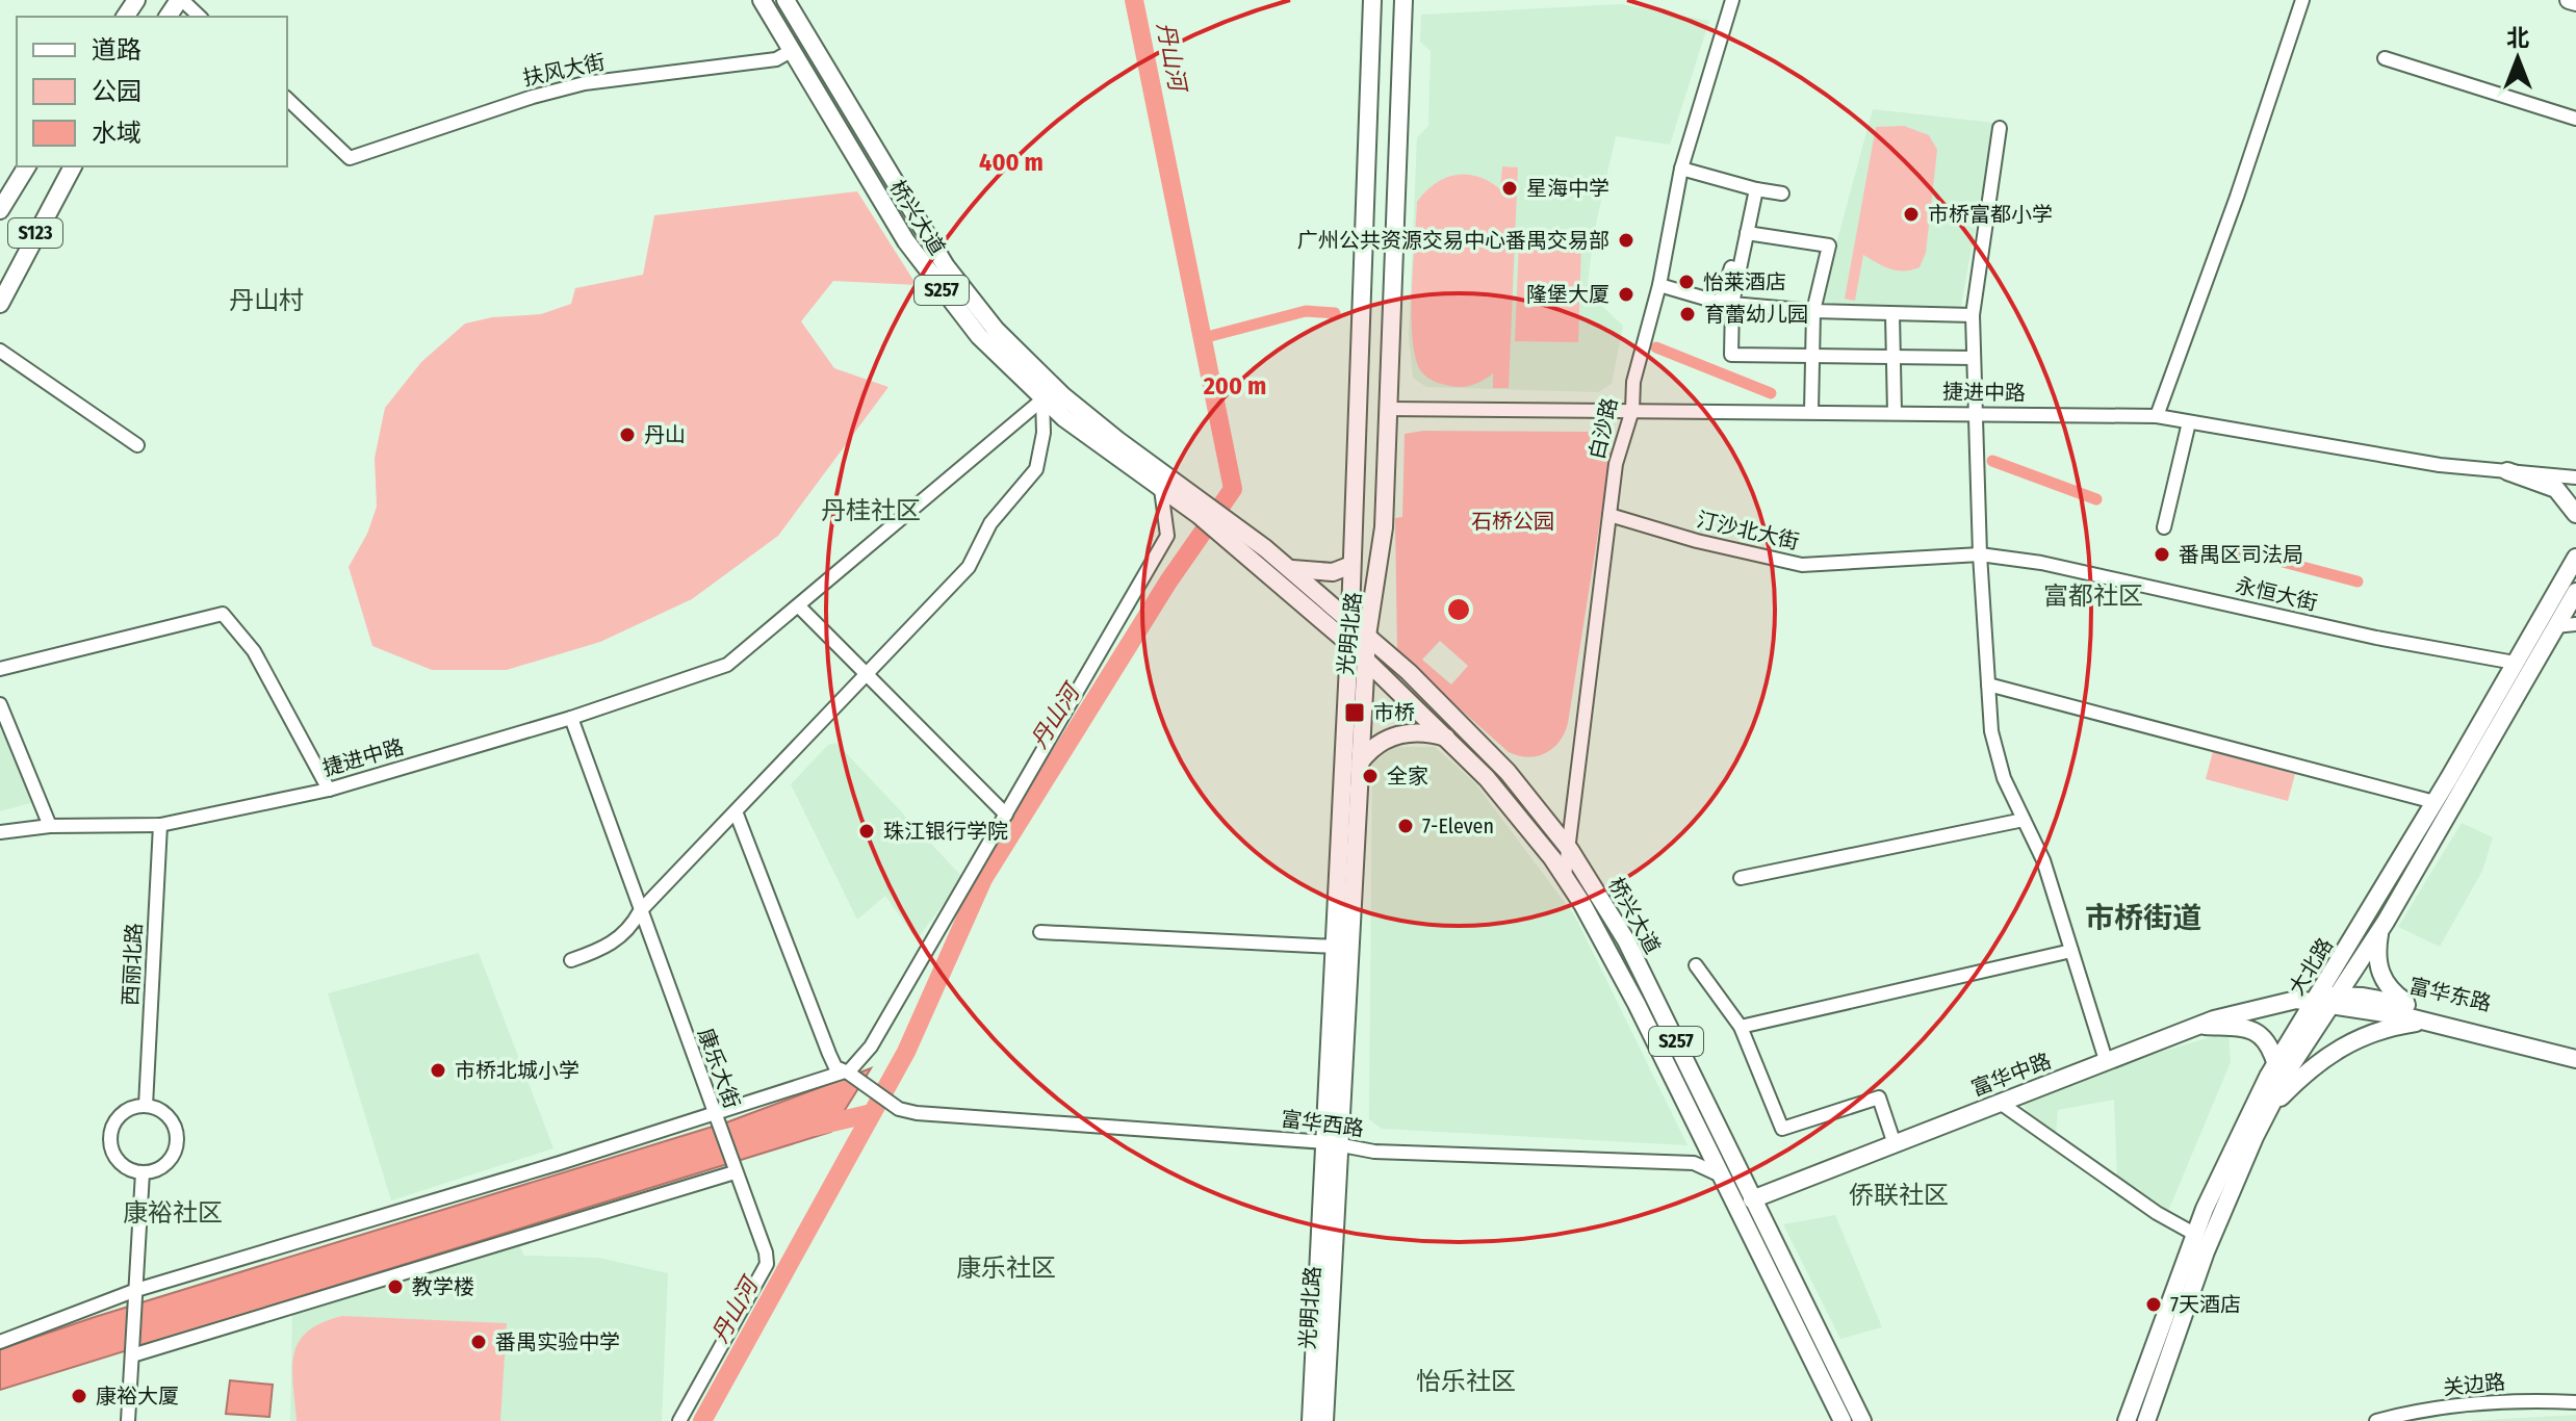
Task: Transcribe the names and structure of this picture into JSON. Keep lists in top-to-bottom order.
{
  "streets": {
    "main road": [
      "桥兴大道",
      "S123",
      "S257",
      "光明北路",
      "大北路",
      "富华东路",
      "富华中路"
    ],
    "street": [
      "扶风大街",
      "捷进中路",
      "白沙路",
      "汀沙北大街",
      "永恒大街",
      "西丽北路",
      "康乐大街",
      "富华西路",
      "关边路"
    ]
  },
  "crossings": [
    ["扶风大街", "桥兴大道"],
    ["桥兴大道", "S257"],
    ["桥兴大道", "白沙路"],
    ["桥兴大道", "光明北路"],
    ["桥兴大道", "富华中路"],
    ["桥兴大道", "富华西路"],
    ["捷进中路", "白沙路"],
    ["捷进中路", "光明北路"],
    ["捷进中路", "西丽北路"],
    ["捷进中路", "康乐大街"],
    ["白沙路", "汀沙北大街"],
    ["汀沙北大街", "永恒大街"],
    ["永恒大街", "大北路"],
    ["光明北路", "富华西路"],
    ["大北路", "富华东路"],
    ["大北路", "富华中路"],
    ["富华东路", "富华中路"]
  ],
  "districts": [
    "丹山村",
    "丹桂社区",
    "富都社区",
    "市桥街道",
    "侨联社区",
    "康裕社区",
    "康乐社区",
    "怡乐社区"
  ],
  "water": ["丹山河"],
  "parks": ["石桥公园"],
  "places": {
    "other": [
      "星海中学",
      "市桥富都小学",
      "广州公共资源交易中心番禺交易部",
      "怡莱酒店",
      "隆堡大厦",
      "育蕾幼儿园",
      "丹山",
      "番禺区司法局",
      "全家",
      "7-Eleven",
      "珠江银行学院",
      "市桥北城小学",
      "教学楼",
      "7天酒店",
      "番禺实验中学",
      "康裕大厦"
    ],
    "transit": ["市桥"]
  },
  "legend": ["道路", "公园", "水域"],
  "north": "top",
  "rings": ["400 m", "200 m"]
}
